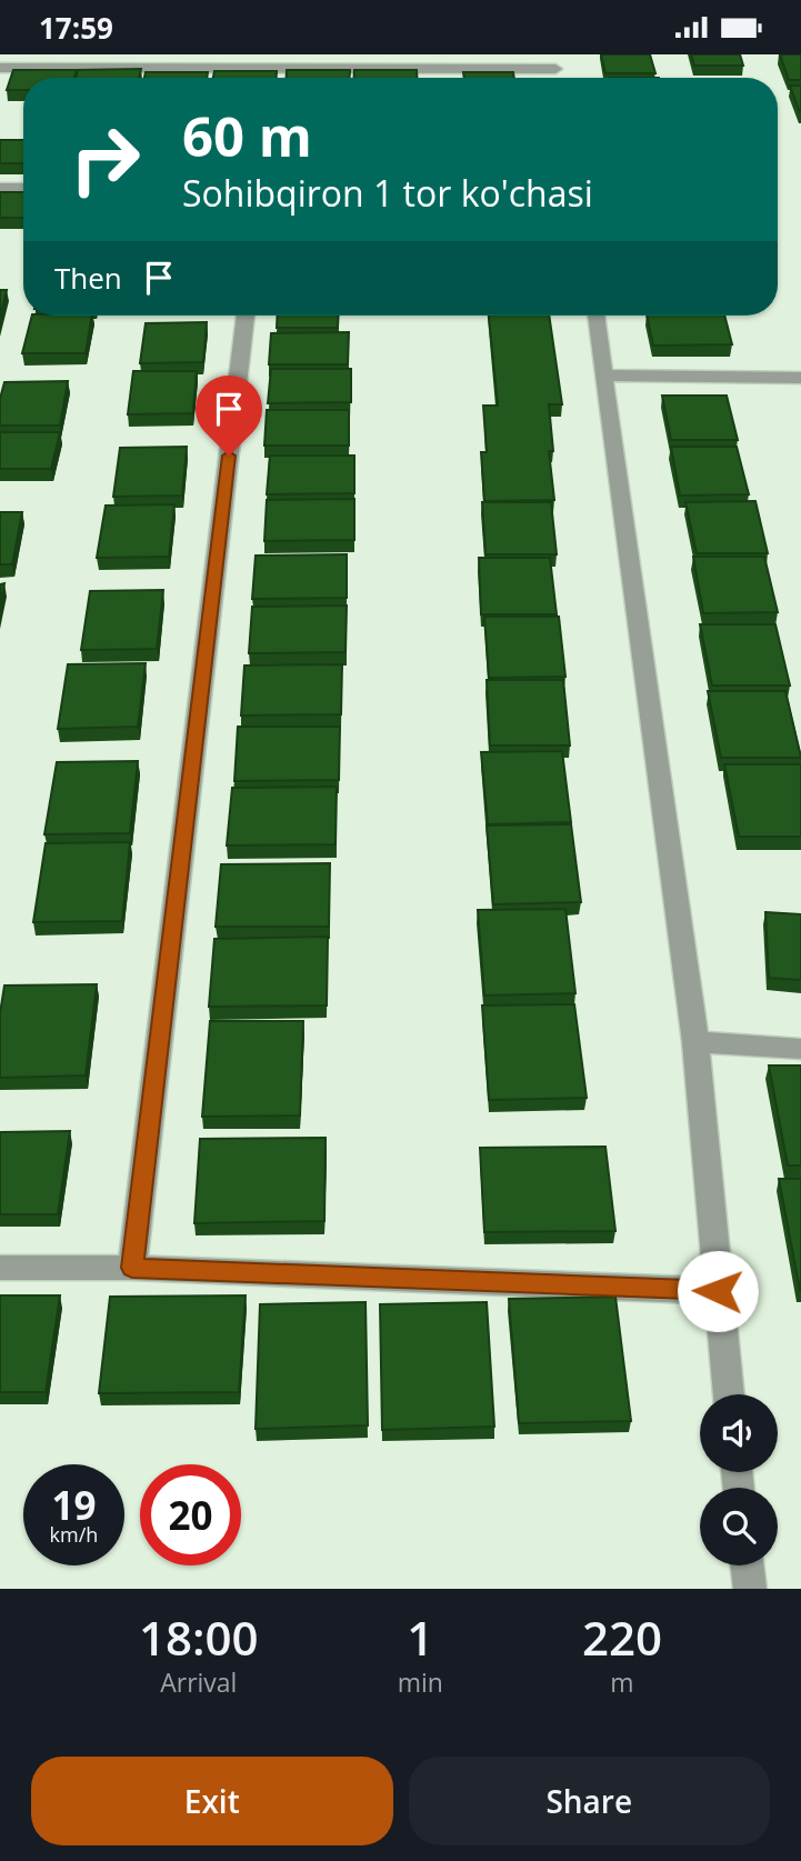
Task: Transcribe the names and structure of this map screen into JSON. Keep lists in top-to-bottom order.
{
  "page": {
    "status": "17:59",
    "turn": ["60 m", "Sohibqiron 1 tor ko'chasi"],
    "then": "Then",
    "speed": "19 km/h",
    "limit": "20",
    "eta": [
      "18:00",
      "Arrival",
      "1",
      "min",
      "220",
      "m"
    ],
    "buttons": ["Exit", "Share"]
  }
}
